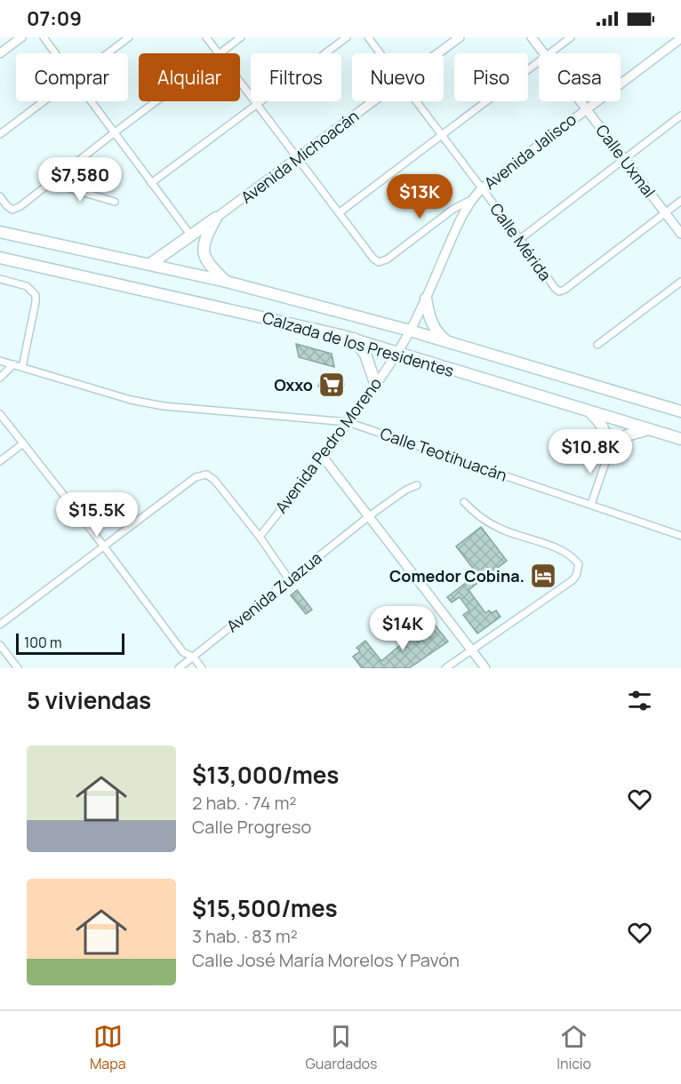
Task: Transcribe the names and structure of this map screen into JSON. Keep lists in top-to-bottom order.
{
  "streets": {
    "highway": ["Calzada de los Presidentes"],
    "street": [
      "Avenida Jalisco",
      "Avenida Michoacán",
      "Calle Uxmal",
      "Calle Mérida",
      "Avenida Pedro Moreno",
      "Calle Teotihuacán",
      "Avenida Zuazua"
    ]
  },
  "crossings": [
    ["Avenida Jalisco", "Calle Uxmal"],
    ["Avenida Jalisco", "Calle Mérida"],
    ["Avenida Jalisco", "Calzada de los Presidentes"],
    ["Avenida Jalisco", "Avenida Pedro Moreno"],
    ["Calle Uxmal", "Calle Mérida"],
    ["Calzada de los Presidentes", "Avenida Pedro Moreno"],
    ["Avenida Pedro Moreno", "Calle Teotihuacán"]
  ],
  "places": {
    "supermarket": ["Oxxo"],
    "hotel": ["Comedor Cobina."]
  },
  "scale_bar": "100 m",
  "page": {
    "status": "07:09",
    "chip": [
      "Comprar",
      "Alquilar",
      "Filtros",
      "Nuevo",
      "Piso",
      "Casa"
    ],
    "price": [
      "$7,580",
      "$13K",
      "$10.8K",
      "$15.5K",
      "$14K"
    ],
    "scale": "100 m",
    "heading": "5 viviendas",
    "list": [
      {
        "name": "$13,000/mes",
        "note": "2 hab. · 74 m² · Calle Progreso"
      },
      {
        "name": "$15,500/mes",
        "note": "3 hab. · 83 m² · Calle José María Morelos Y Pavón"
      }
    ],
    "tabs": ["Mapa", "Guardados", "Inicio"]
  }
}
